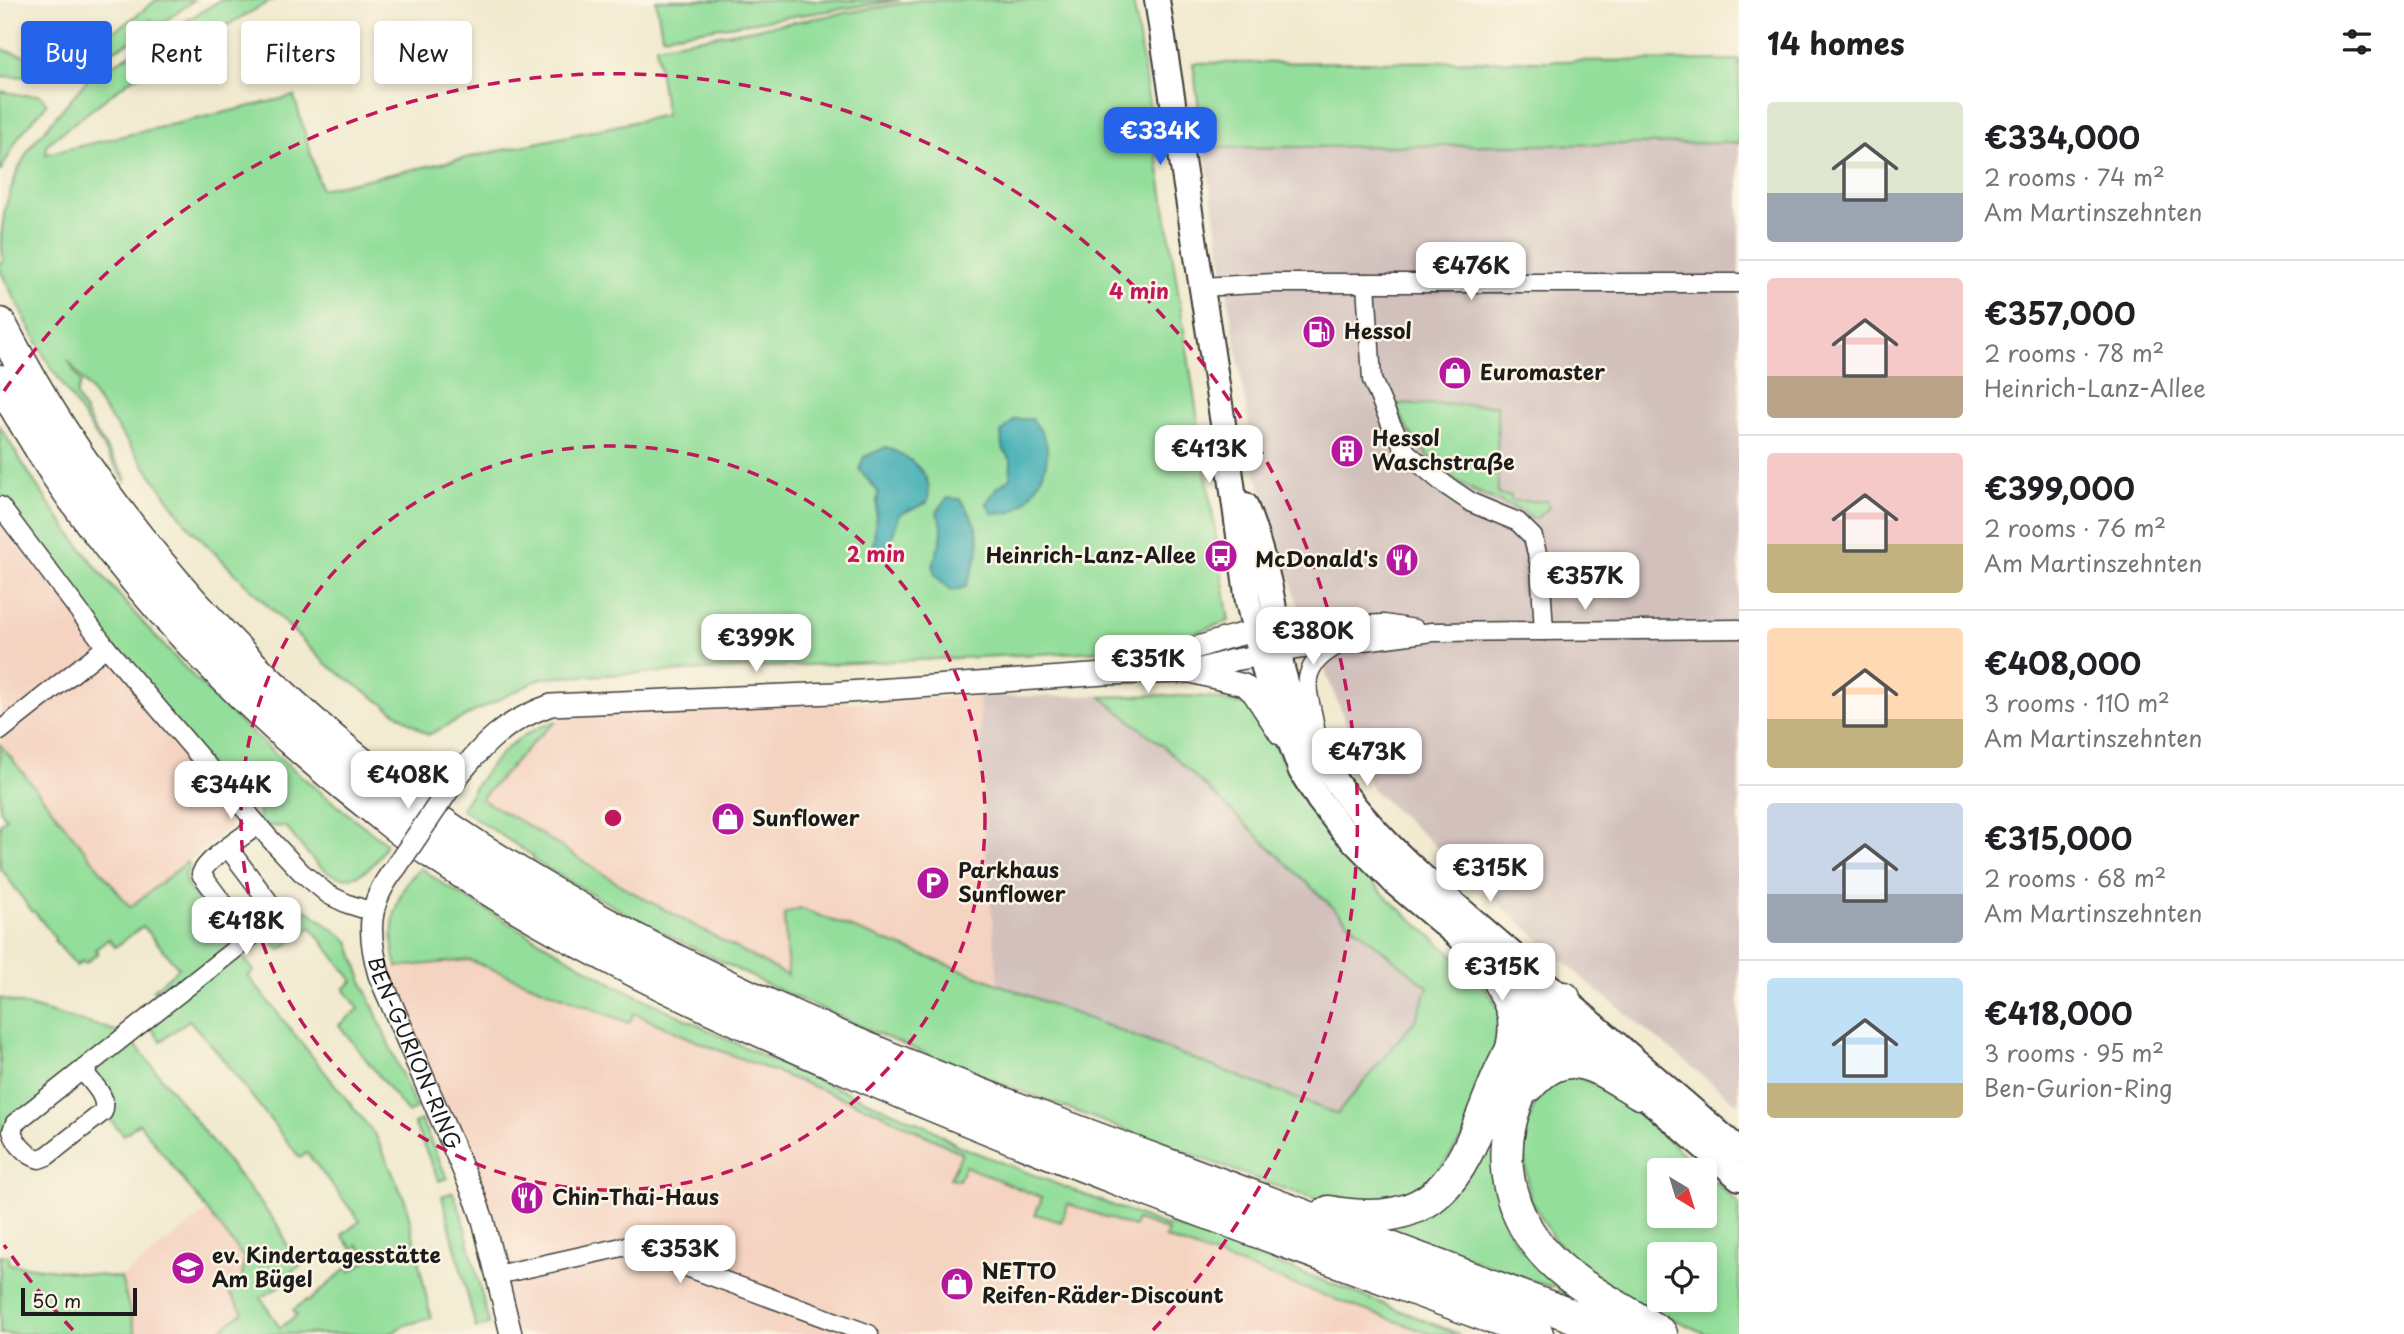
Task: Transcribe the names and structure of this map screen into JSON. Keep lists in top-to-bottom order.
{
  "streets": {
    "street": ["BEN-GURION-RING"]
  },
  "places": {
    "fuel station": ["Hessol"],
    "shop": ["Euromaster", "Sunflower", "NETTO Reifen-Räder-Discount"],
    "building": ["Hessol Waschstraße"],
    "bus stop": ["Heinrich-Lanz-Allee"],
    "restaurant": ["McDonald's", "Chin-Thai-Haus"],
    "parking": ["Parkhaus Sunflower"],
    "school or university": ["ev. Kindertagesstätte Am Bügel"]
  },
  "scale_bar": "50 m",
  "north": "bottom right",
  "page": {
    "heading": "14 homes",
    "chip": [
      "Buy",
      "Rent",
      "Filters",
      "New"
    ],
    "list": [
      {
        "name": "€334,000",
        "note": "2 rooms · 74 m² · Am Martinszehnten"
      },
      {
        "name": "€357,000",
        "note": "2 rooms · 78 m² · Heinrich-Lanz-Allee"
      },
      {
        "name": "€399,000",
        "note": "2 rooms · 76 m² · Am Martinszehnten"
      },
      {
        "name": "€408,000",
        "note": "3 rooms · 110 m² · Am Martinszehnten"
      },
      {
        "name": "€315,000",
        "note": "2 rooms · 68 m² · Am Martinszehnten"
      },
      {
        "name": "€418,000",
        "note": "3 rooms · 95 m² · Ben-Gurion-Ring"
      }
    ],
    "price": [
      "€334K",
      "€476K",
      "€413K",
      "€357K",
      "€380K",
      "€399K",
      "€351K",
      "€473K",
      "€408K",
      "€344K",
      "€315K",
      "€418K",
      "€315K",
      "€353K"
    ],
    "scale": "50 m"
  },
  "rings": ["4 min", "2 min"]
}
